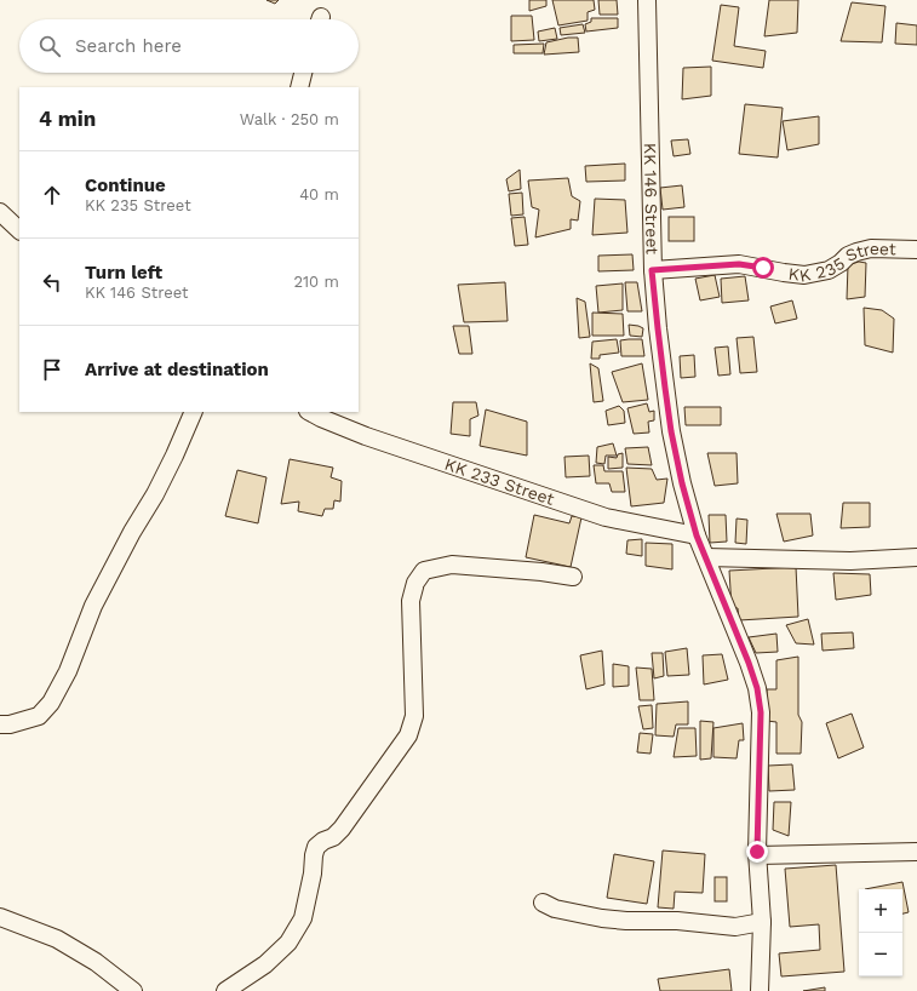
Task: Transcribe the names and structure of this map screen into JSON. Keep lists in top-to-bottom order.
{
  "streets": {
    "street": ["KK 146 Street", "KK 235 Street", "KK 233 Street"]
  },
  "crossings": [
    ["KK 146 Street", "KK 235 Street"],
    ["KK 146 Street", "KK 233 Street"]
  ],
  "page": {
    "search": "Search here",
    "heading": ["4 min", "Walk · 250 m"],
    "list": [
      ["Continue", "KK 235 Street", "40 m"],
      ["Turn left", "KK 146 Street", "210 m"],
      "Arrive at destination"
    ],
    "map_buttons": ["+", "−"]
  }
}
